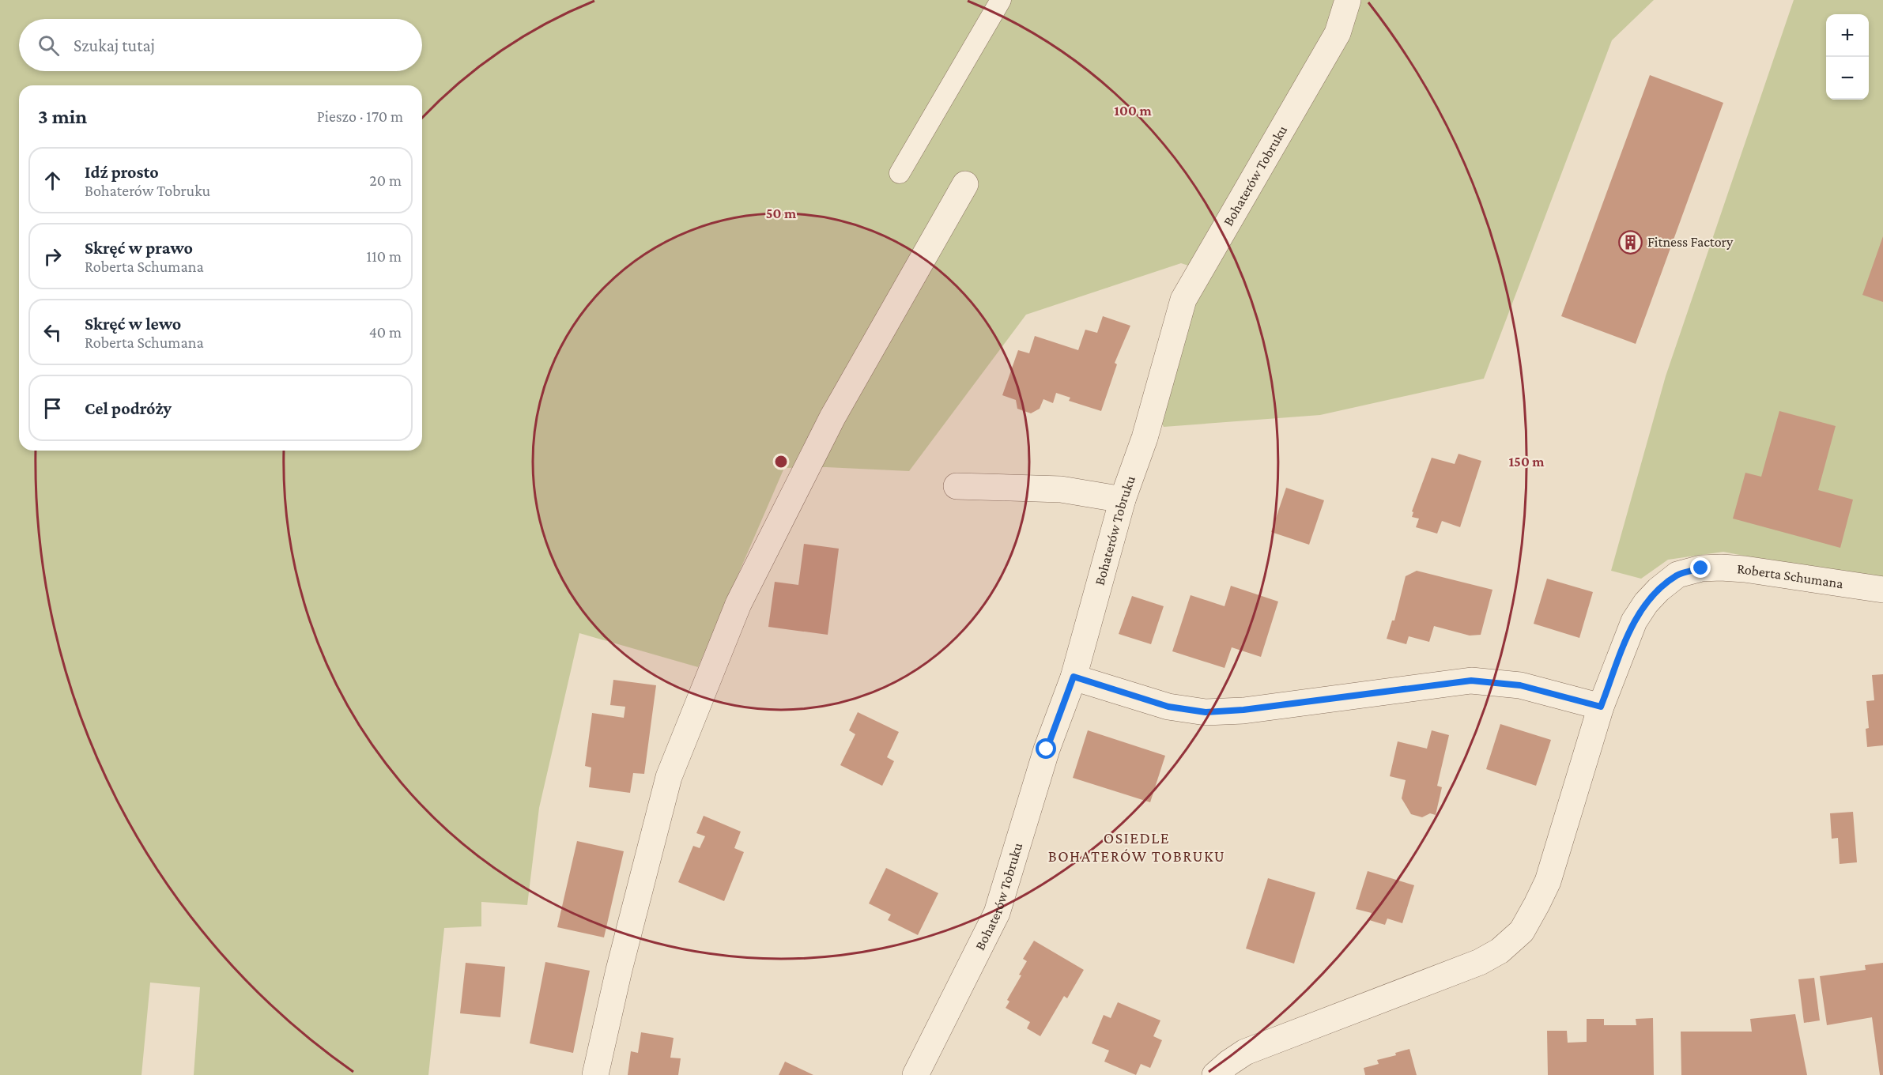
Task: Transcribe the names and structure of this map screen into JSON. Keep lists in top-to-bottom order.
{
  "streets": {
    "street": ["Bohaterów Tobruku", "Roberta Schumana"]
  },
  "districts": ["OSIEDLE BOHATERÓW TOBRUKU"],
  "places": {
    "building": ["Fitness Factory"]
  },
  "page": {
    "map_buttons": ["+", "−"],
    "search": "Szukaj tutaj",
    "heading": ["3 min", "Pieszo · 170 m"],
    "list": [
      ["Idź prosto", "Bohaterów Tobruku", "20 m"],
      ["Skręć w prawo", "Roberta Schumana", "110 m"],
      ["Skręć w lewo", "Roberta Schumana", "40 m"],
      "Cel podróży"
    ]
  },
  "rings": ["100 m", "50 m", "150 m"]
}
